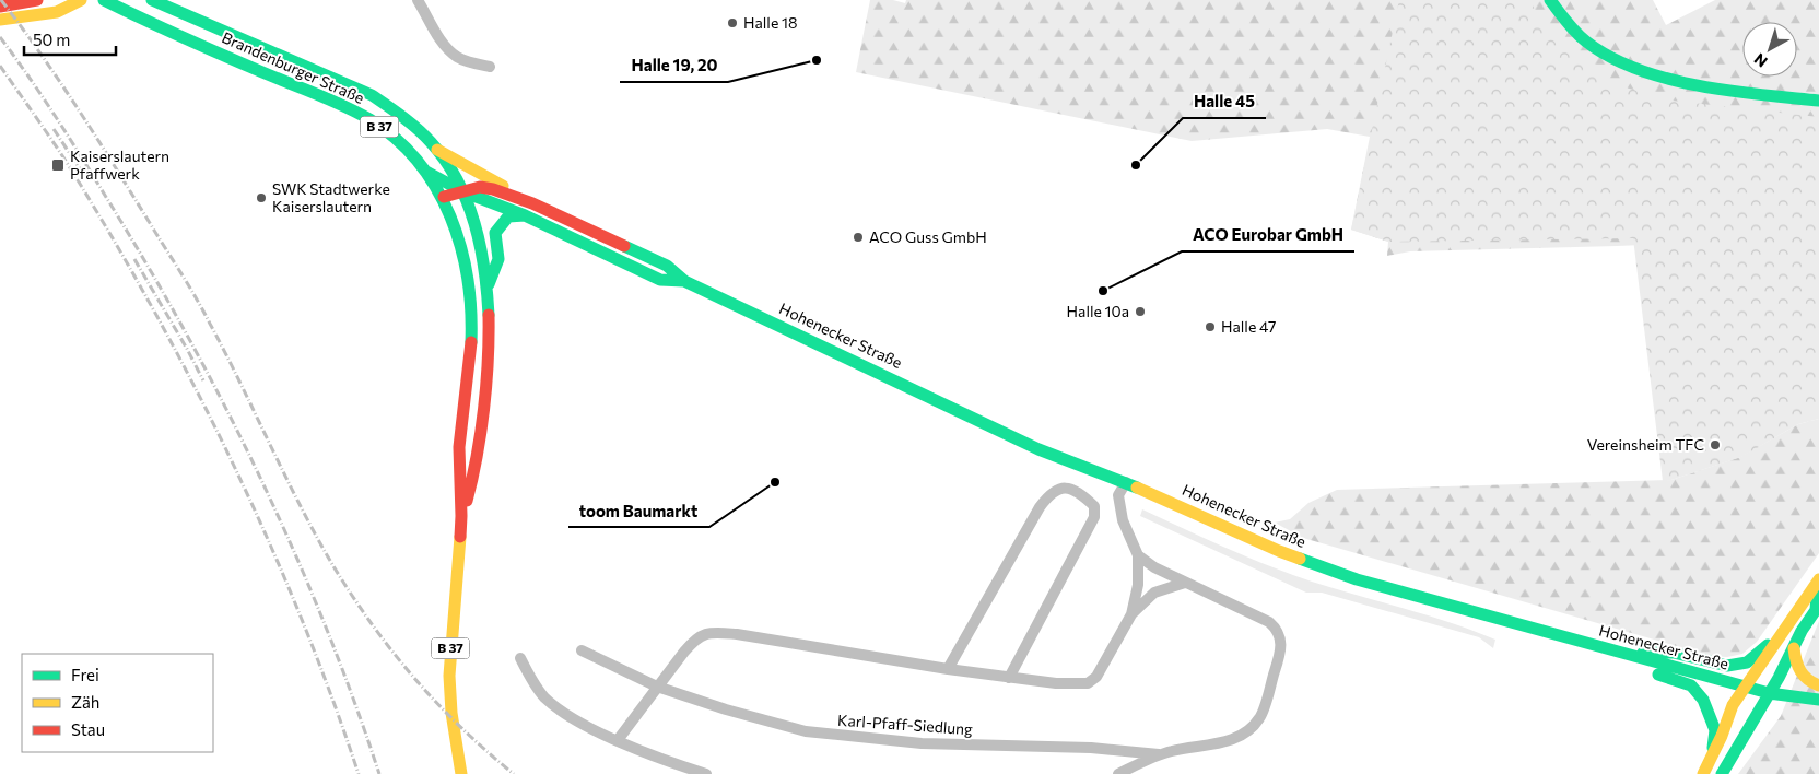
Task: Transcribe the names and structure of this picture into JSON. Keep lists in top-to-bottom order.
{
  "streets": {
    "main road": ["Brandenburger Straße", "B 37", "Hohenecker Straße"],
    "street": ["Karl-Pfaff-Siedlung"]
  },
  "crossings": [
    ["Brandenburger Straße", "Hohenecker Straße"]
  ],
  "places": {
    "other": [
      "Halle 18",
      "Halle 19, 20",
      "Halle 45",
      "SWK Stadtwerke Kaiserslautern",
      "ACO Guss GmbH",
      "ACO Eurobar GmbH",
      "Halle 10a",
      "Halle 47",
      "Vereinsheim TFC",
      "toom Baumarkt"
    ],
    "transit": ["Kaiserslautern Pfaffwerk"]
  },
  "legend": ["Frei", "Zäh", "Stau"],
  "scale_bar": "50 m",
  "north": "bottom left"
}
